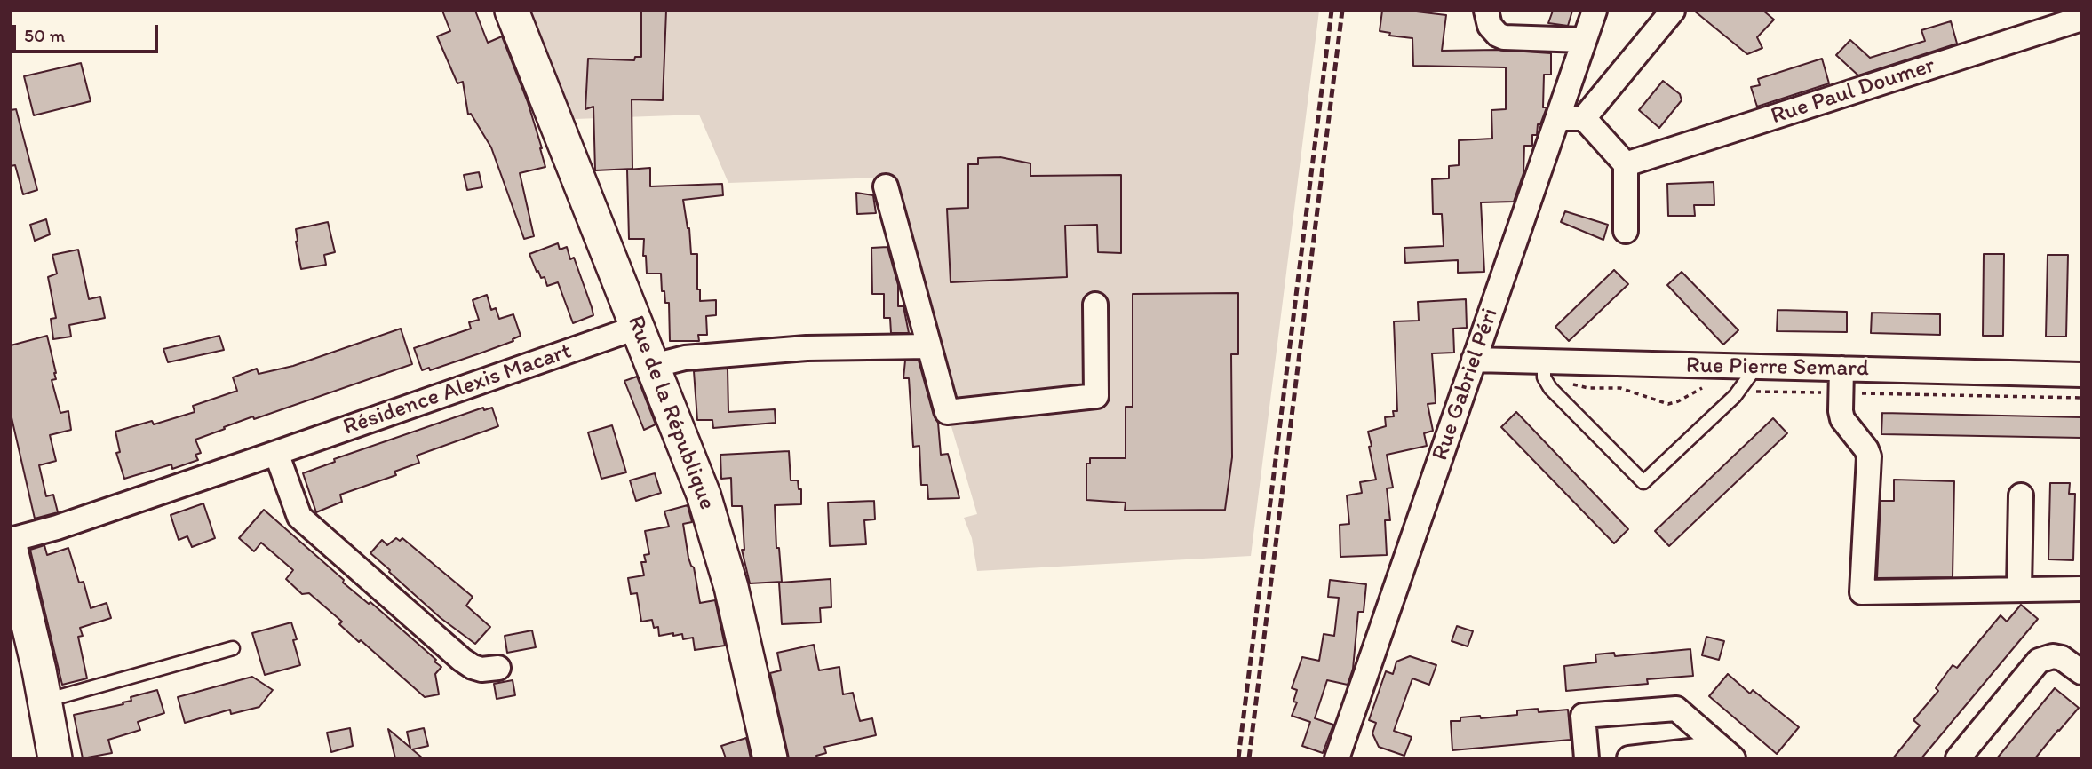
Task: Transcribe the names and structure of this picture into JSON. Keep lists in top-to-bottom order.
{
  "streets": {
    "main road": ["Rue de la République"],
    "street": [
      "Rue Paul Doumer",
      "Rue Pierre Semard",
      "Rue Gabriel Péri",
      "Résidence Alexis Macart"
    ]
  },
  "crossings": [
    ["Rue Pierre Semard", "Rue Gabriel Péri"],
    ["Résidence Alexis Macart", "Rue de la République"]
  ],
  "scale_bar": "50 m"
}
